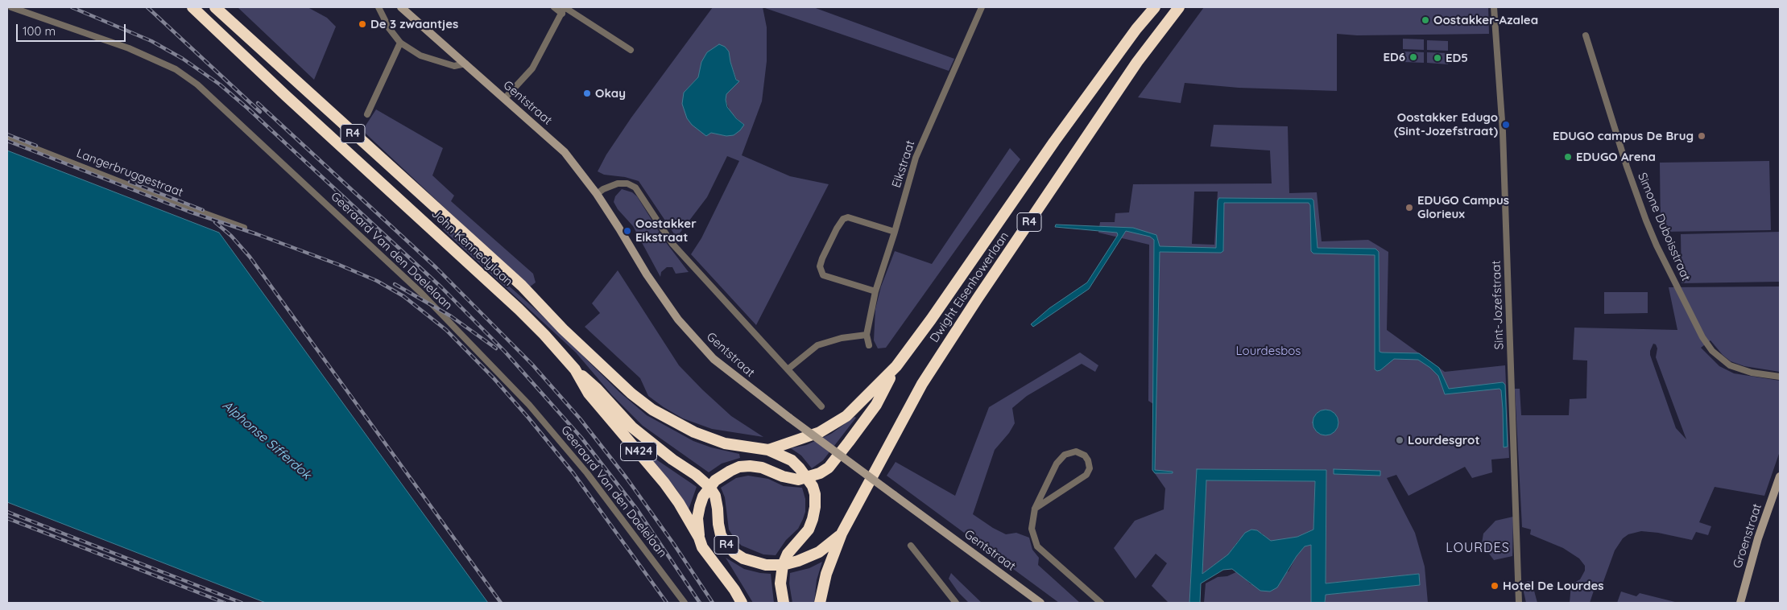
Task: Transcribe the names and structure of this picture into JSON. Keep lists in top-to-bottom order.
{
  "streets": {
    "highway": [
      "R4",
      "John Kennedylaan",
      "Dwight Eisenhowerlaan",
      "N424"
    ],
    "street": [
      "Gentstraat",
      "Eikstraat",
      "Langerbruggestraat",
      "Simone Duboisstraat",
      "Geeraard Van den Daelelaan",
      "Sint-Jozefstraat",
      "Groenstraat"
    ]
  },
  "crossings": [
    ["John Kennedylaan", "Dwight Eisenhowerlaan"]
  ],
  "districts": ["LOURDES"],
  "water": ["Alphonse Sifferdok"],
  "parks": ["Lourdesbos"],
  "places": [
    "Oostakker-Azalea",
    "De 3 zwaantjes",
    "ED6",
    "ED5",
    "Okay",
    "Oostakker Edugo (Sint-Jozefstraat)",
    "EDUGO campus De Brug",
    "EDUGO Arena",
    "EDUGO Campus Glorieux",
    "Oostakker Eikstraat",
    "Lourdesgrot",
    "Hotel De Lourdes"
  ],
  "scale_bar": "100 m"
}
